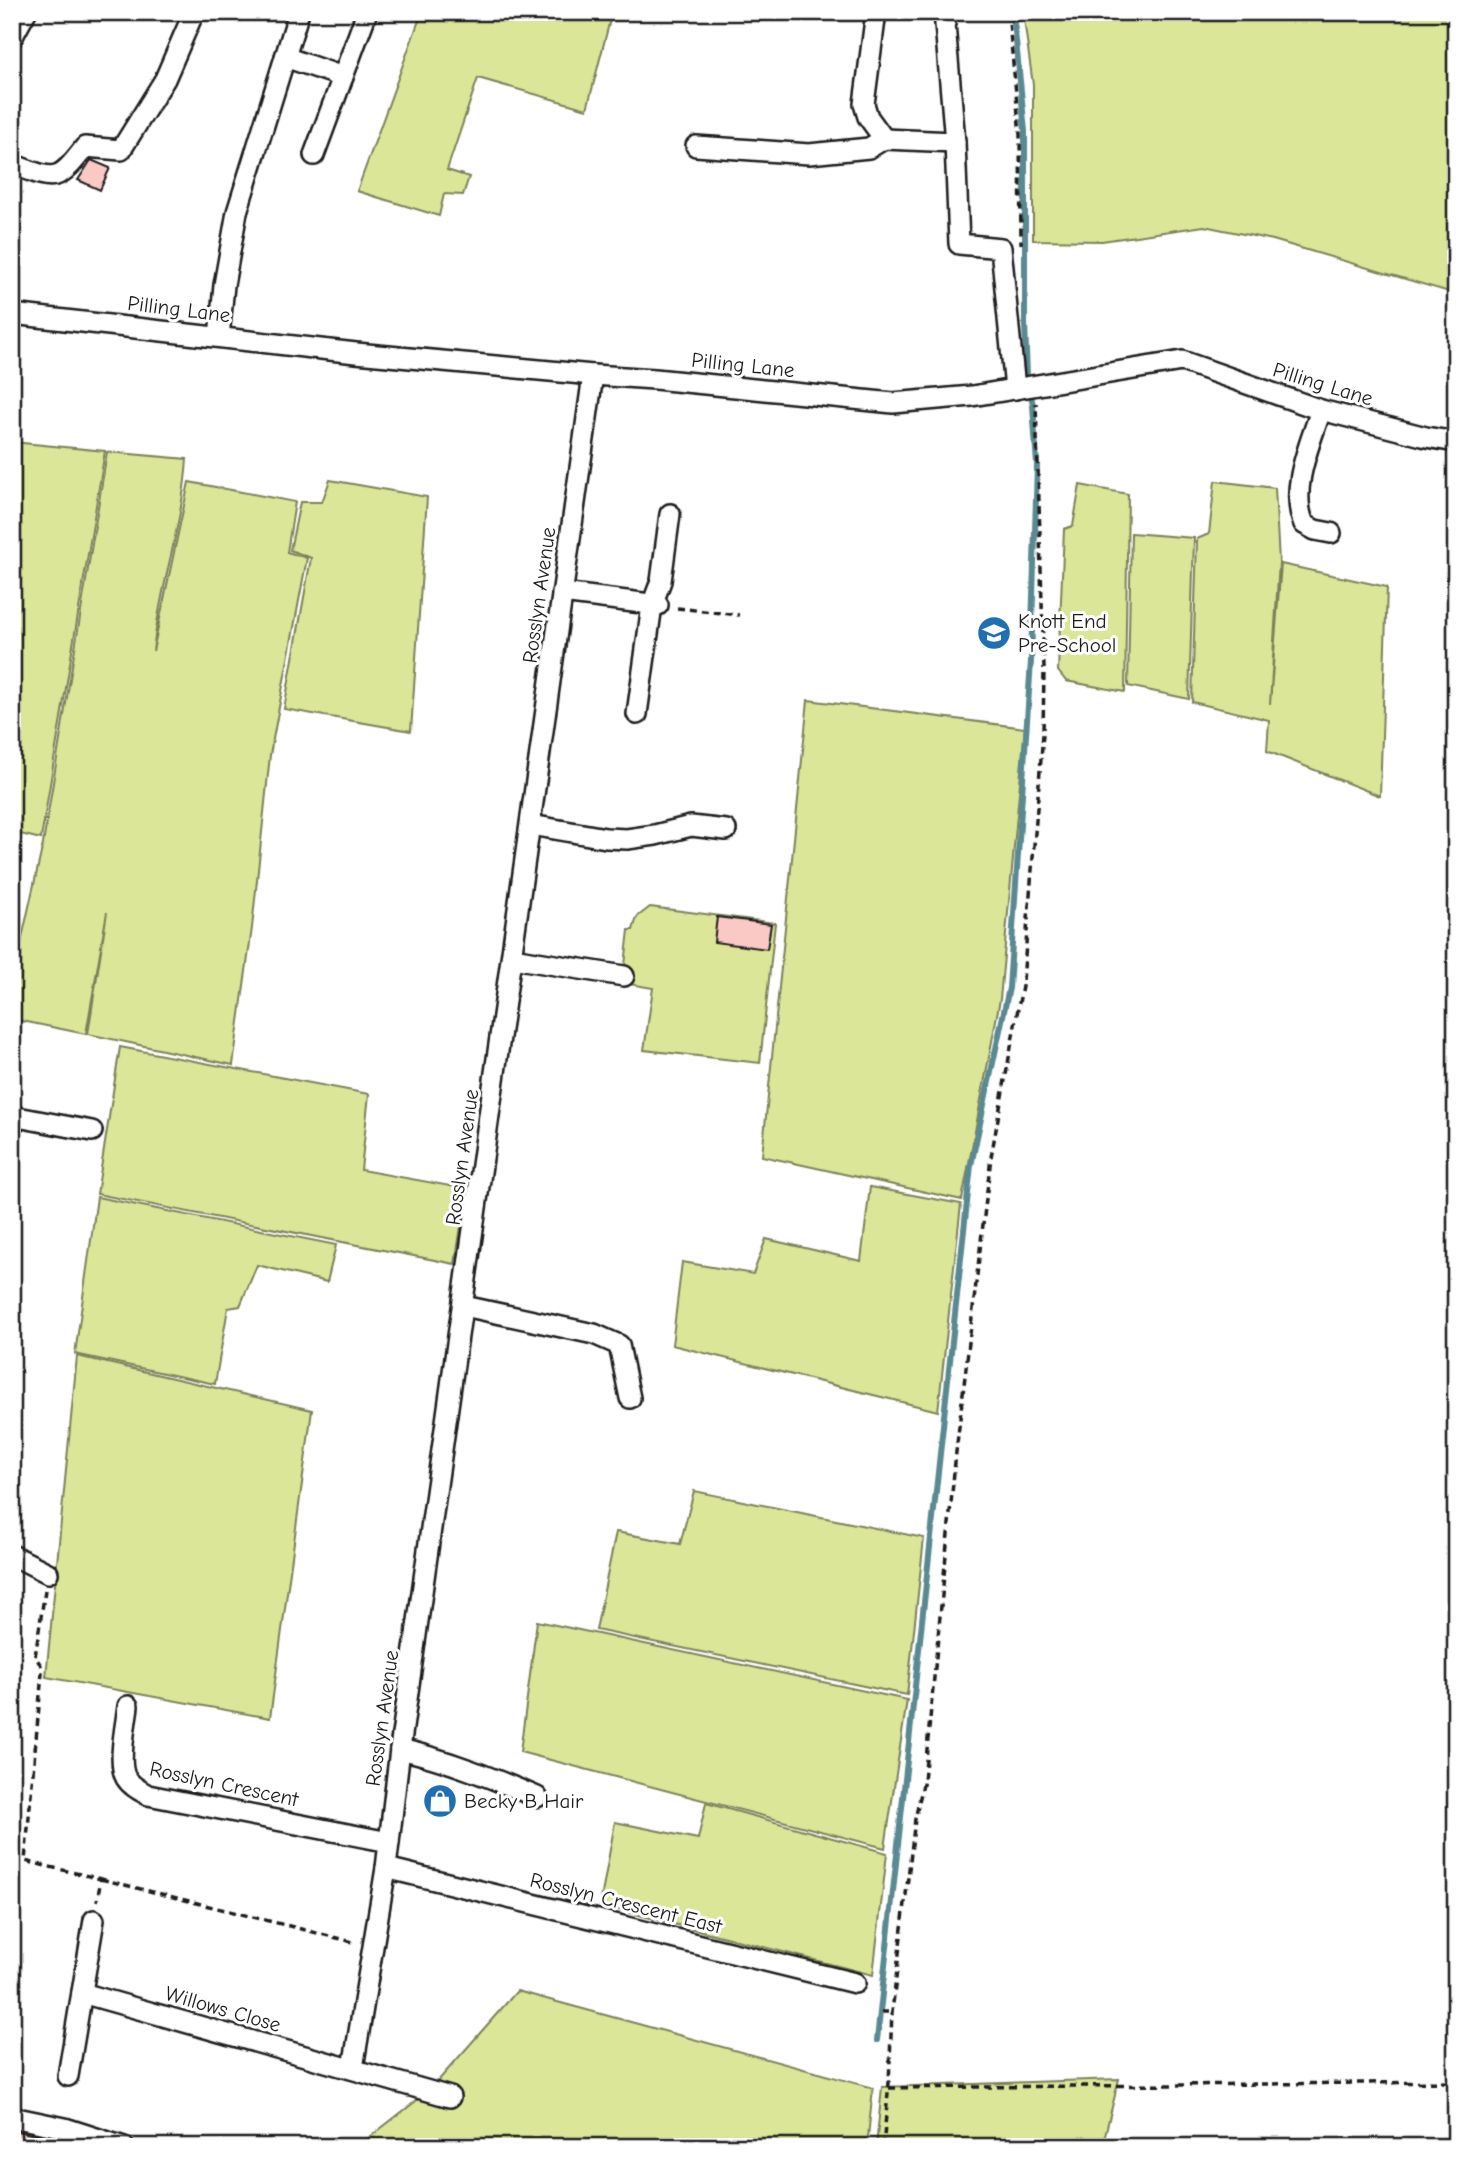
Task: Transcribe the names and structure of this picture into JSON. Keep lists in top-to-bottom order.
{
  "streets": {
    "street": [
      "Pilling Lane",
      "Rosslyn Avenue",
      "Rosslyn Crescent",
      "Rosslyn Crescent East",
      "Willows Close"
    ]
  },
  "crossings": [
    ["Pilling Lane", "Rosslyn Avenue"],
    ["Rosslyn Avenue", "Rosslyn Crescent"],
    ["Rosslyn Avenue", "Rosslyn Crescent East"]
  ],
  "places": {
    "school or university": ["Knott End Pre-School"],
    "shop": ["Becky B Hair"]
  }
}
